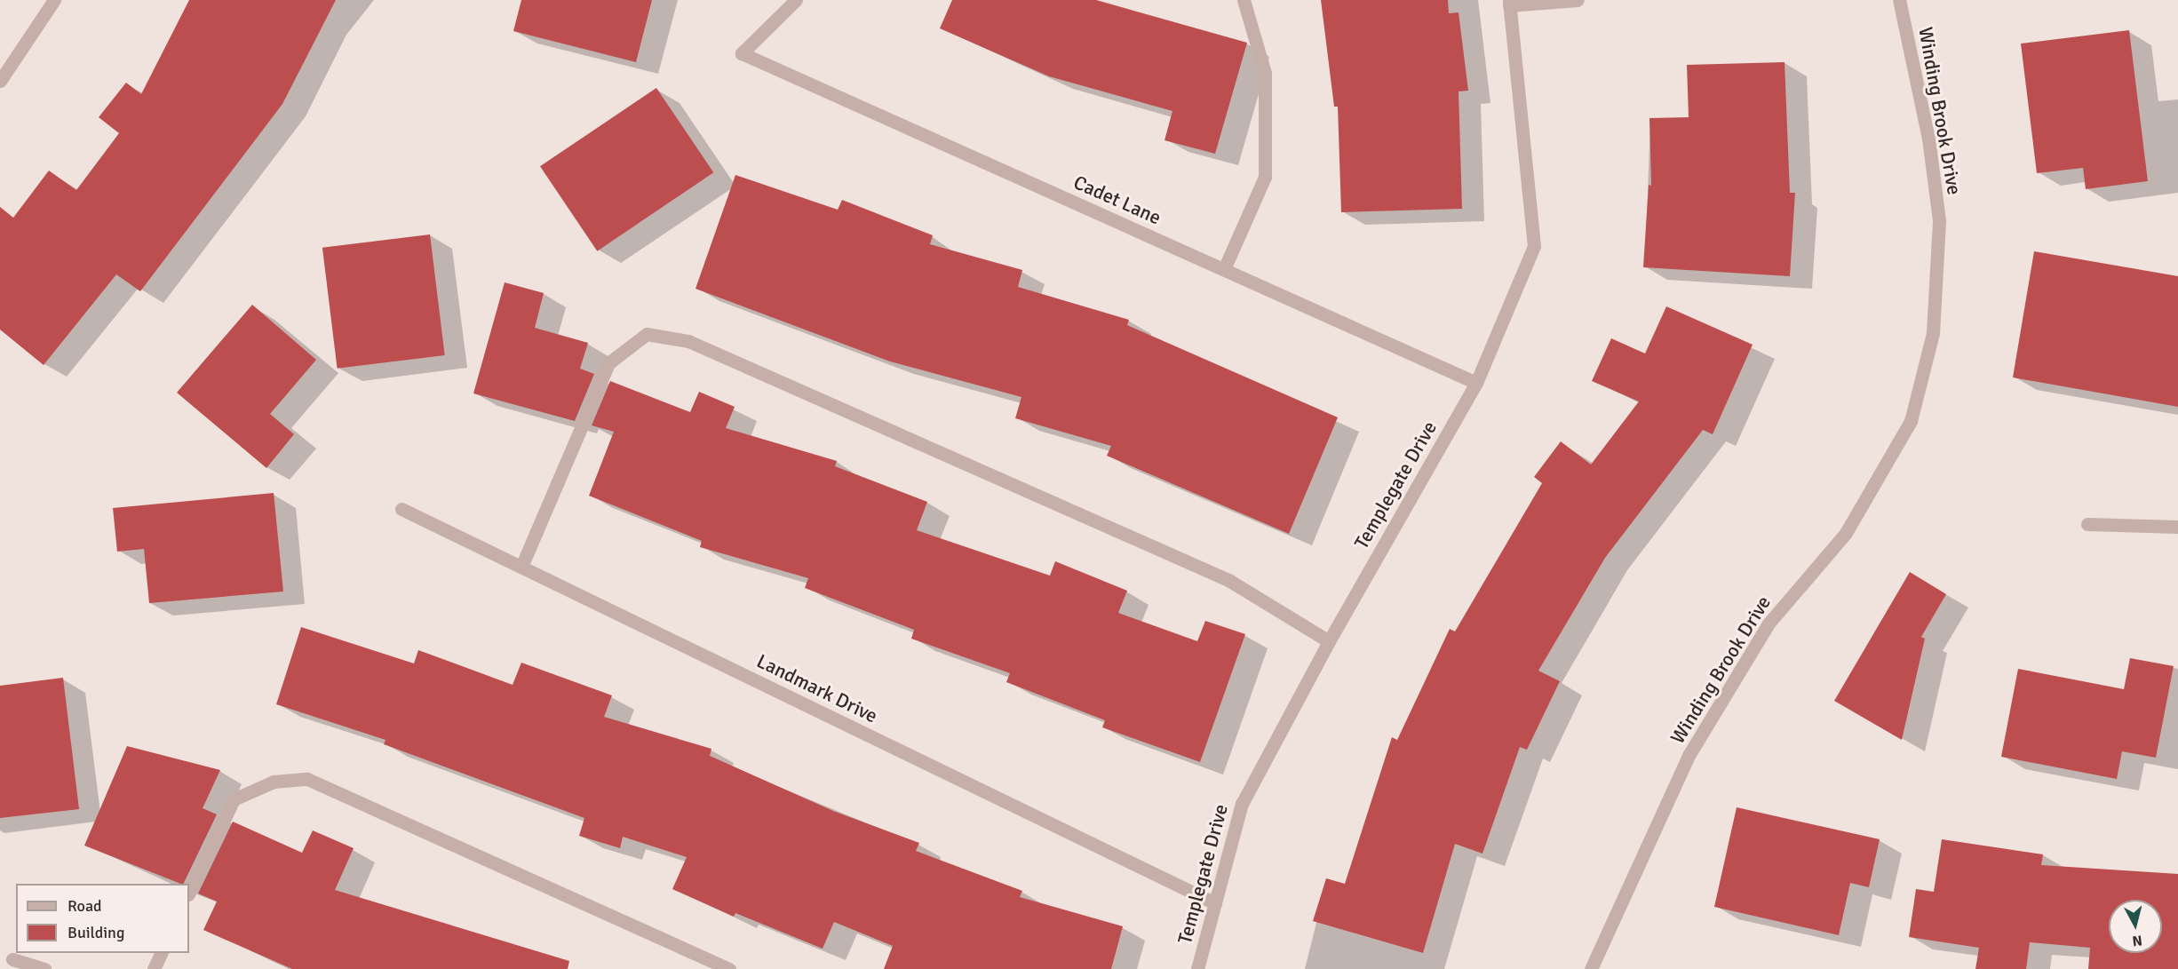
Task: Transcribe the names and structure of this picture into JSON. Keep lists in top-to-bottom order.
{
  "streets": {
    "street": [
      "Winding Brook Drive",
      "Cadet Lane",
      "Templegate Drive",
      "Landmark Drive"
    ]
  },
  "crossings": [
    ["Cadet Lane", "Templegate Drive"],
    ["Templegate Drive", "Landmark Drive"]
  ],
  "legend": ["Road", "Building"],
  "north": "bottom"
}
